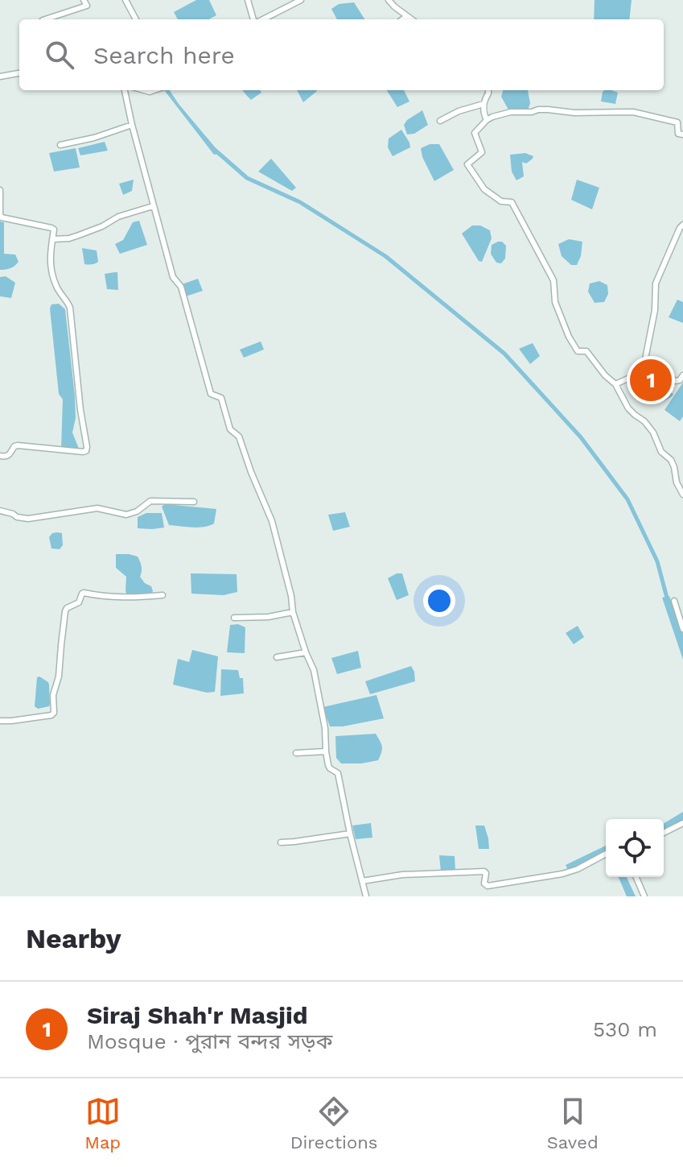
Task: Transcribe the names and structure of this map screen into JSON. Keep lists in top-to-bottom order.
{
  "page": {
    "search": "Search here",
    "pins": "1",
    "heading": "Nearby",
    "list": [
      {
        "mark": "1",
        "name": "Siraj Shah'r Masjid",
        "note": "Mosque · পুরান বন্দর সড়ক",
        "value": "530 m"
      }
    ],
    "nav": ["Map", "Directions", "Saved"]
  }
}
